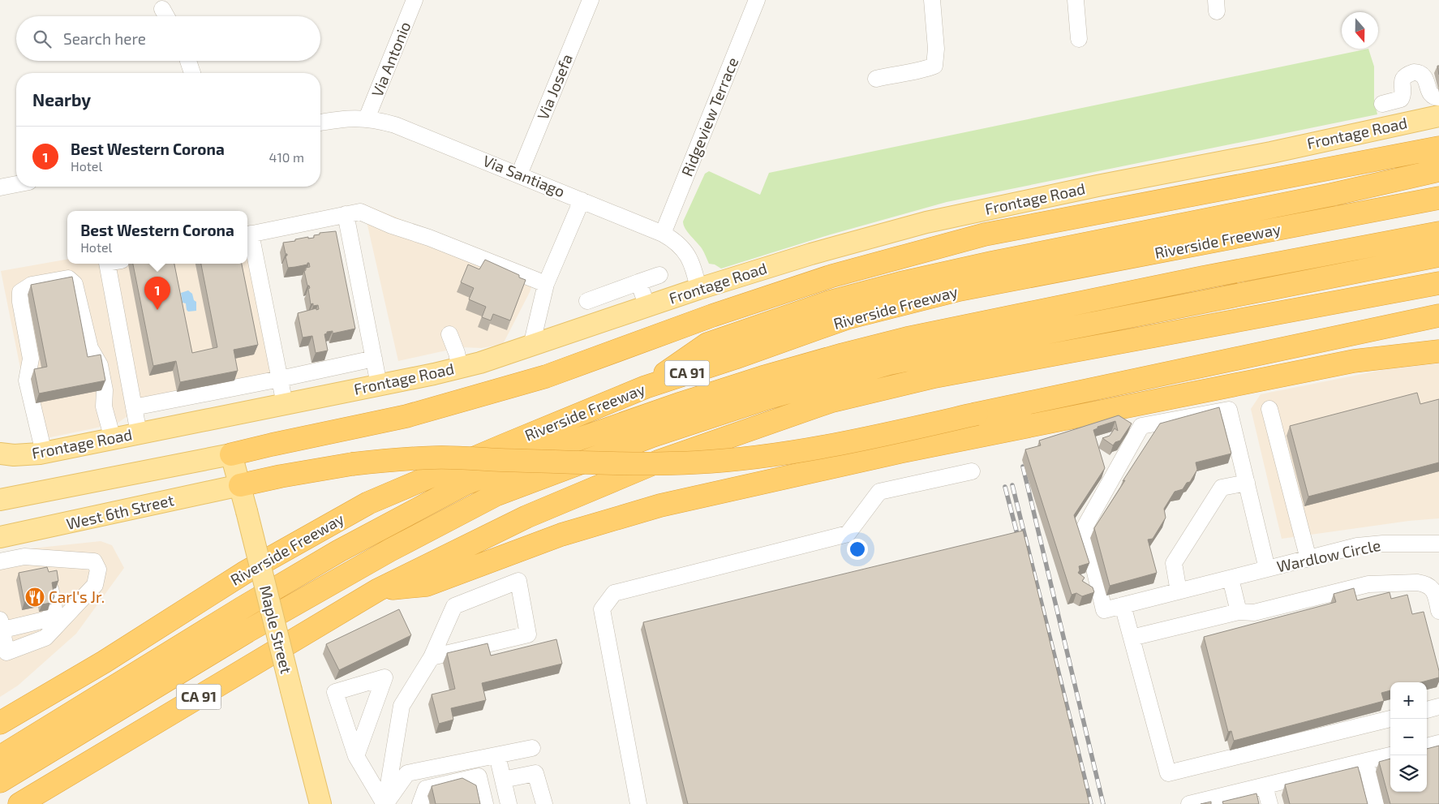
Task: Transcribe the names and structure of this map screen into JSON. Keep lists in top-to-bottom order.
{
  "streets": {
    "highway": ["Riverside Freeway", "CA 91"],
    "main road": ["Frontage Road", "West 6th Street", "Maple Street"],
    "street": [
      "Via Antonio",
      "Via Josefa",
      "Ridgeview Terrace",
      "Via Santiago",
      "Wardlow Circle"
    ]
  },
  "crossings": [
    ["Via Antonio", "Via Santiago"],
    ["Via Josefa", "Via Santiago"],
    ["Ridgeview Terrace", "Via Santiago"],
    ["Frontage Road", "Via Santiago"],
    ["West 6th Street", "Maple Street"]
  ],
  "places": {
    "restaurant": ["Carl's Jr."]
  },
  "north": "bottom",
  "page": {
    "search": "Search here",
    "heading": "Nearby",
    "list": [
      {
        "mark": "1",
        "name": "Best Western Corona",
        "note": "Hotel",
        "value": "410 m"
      }
    ],
    "popup": ["Best Western Corona", "Hotel"],
    "pins": "1",
    "map_buttons": ["+", "−"]
  }
}
